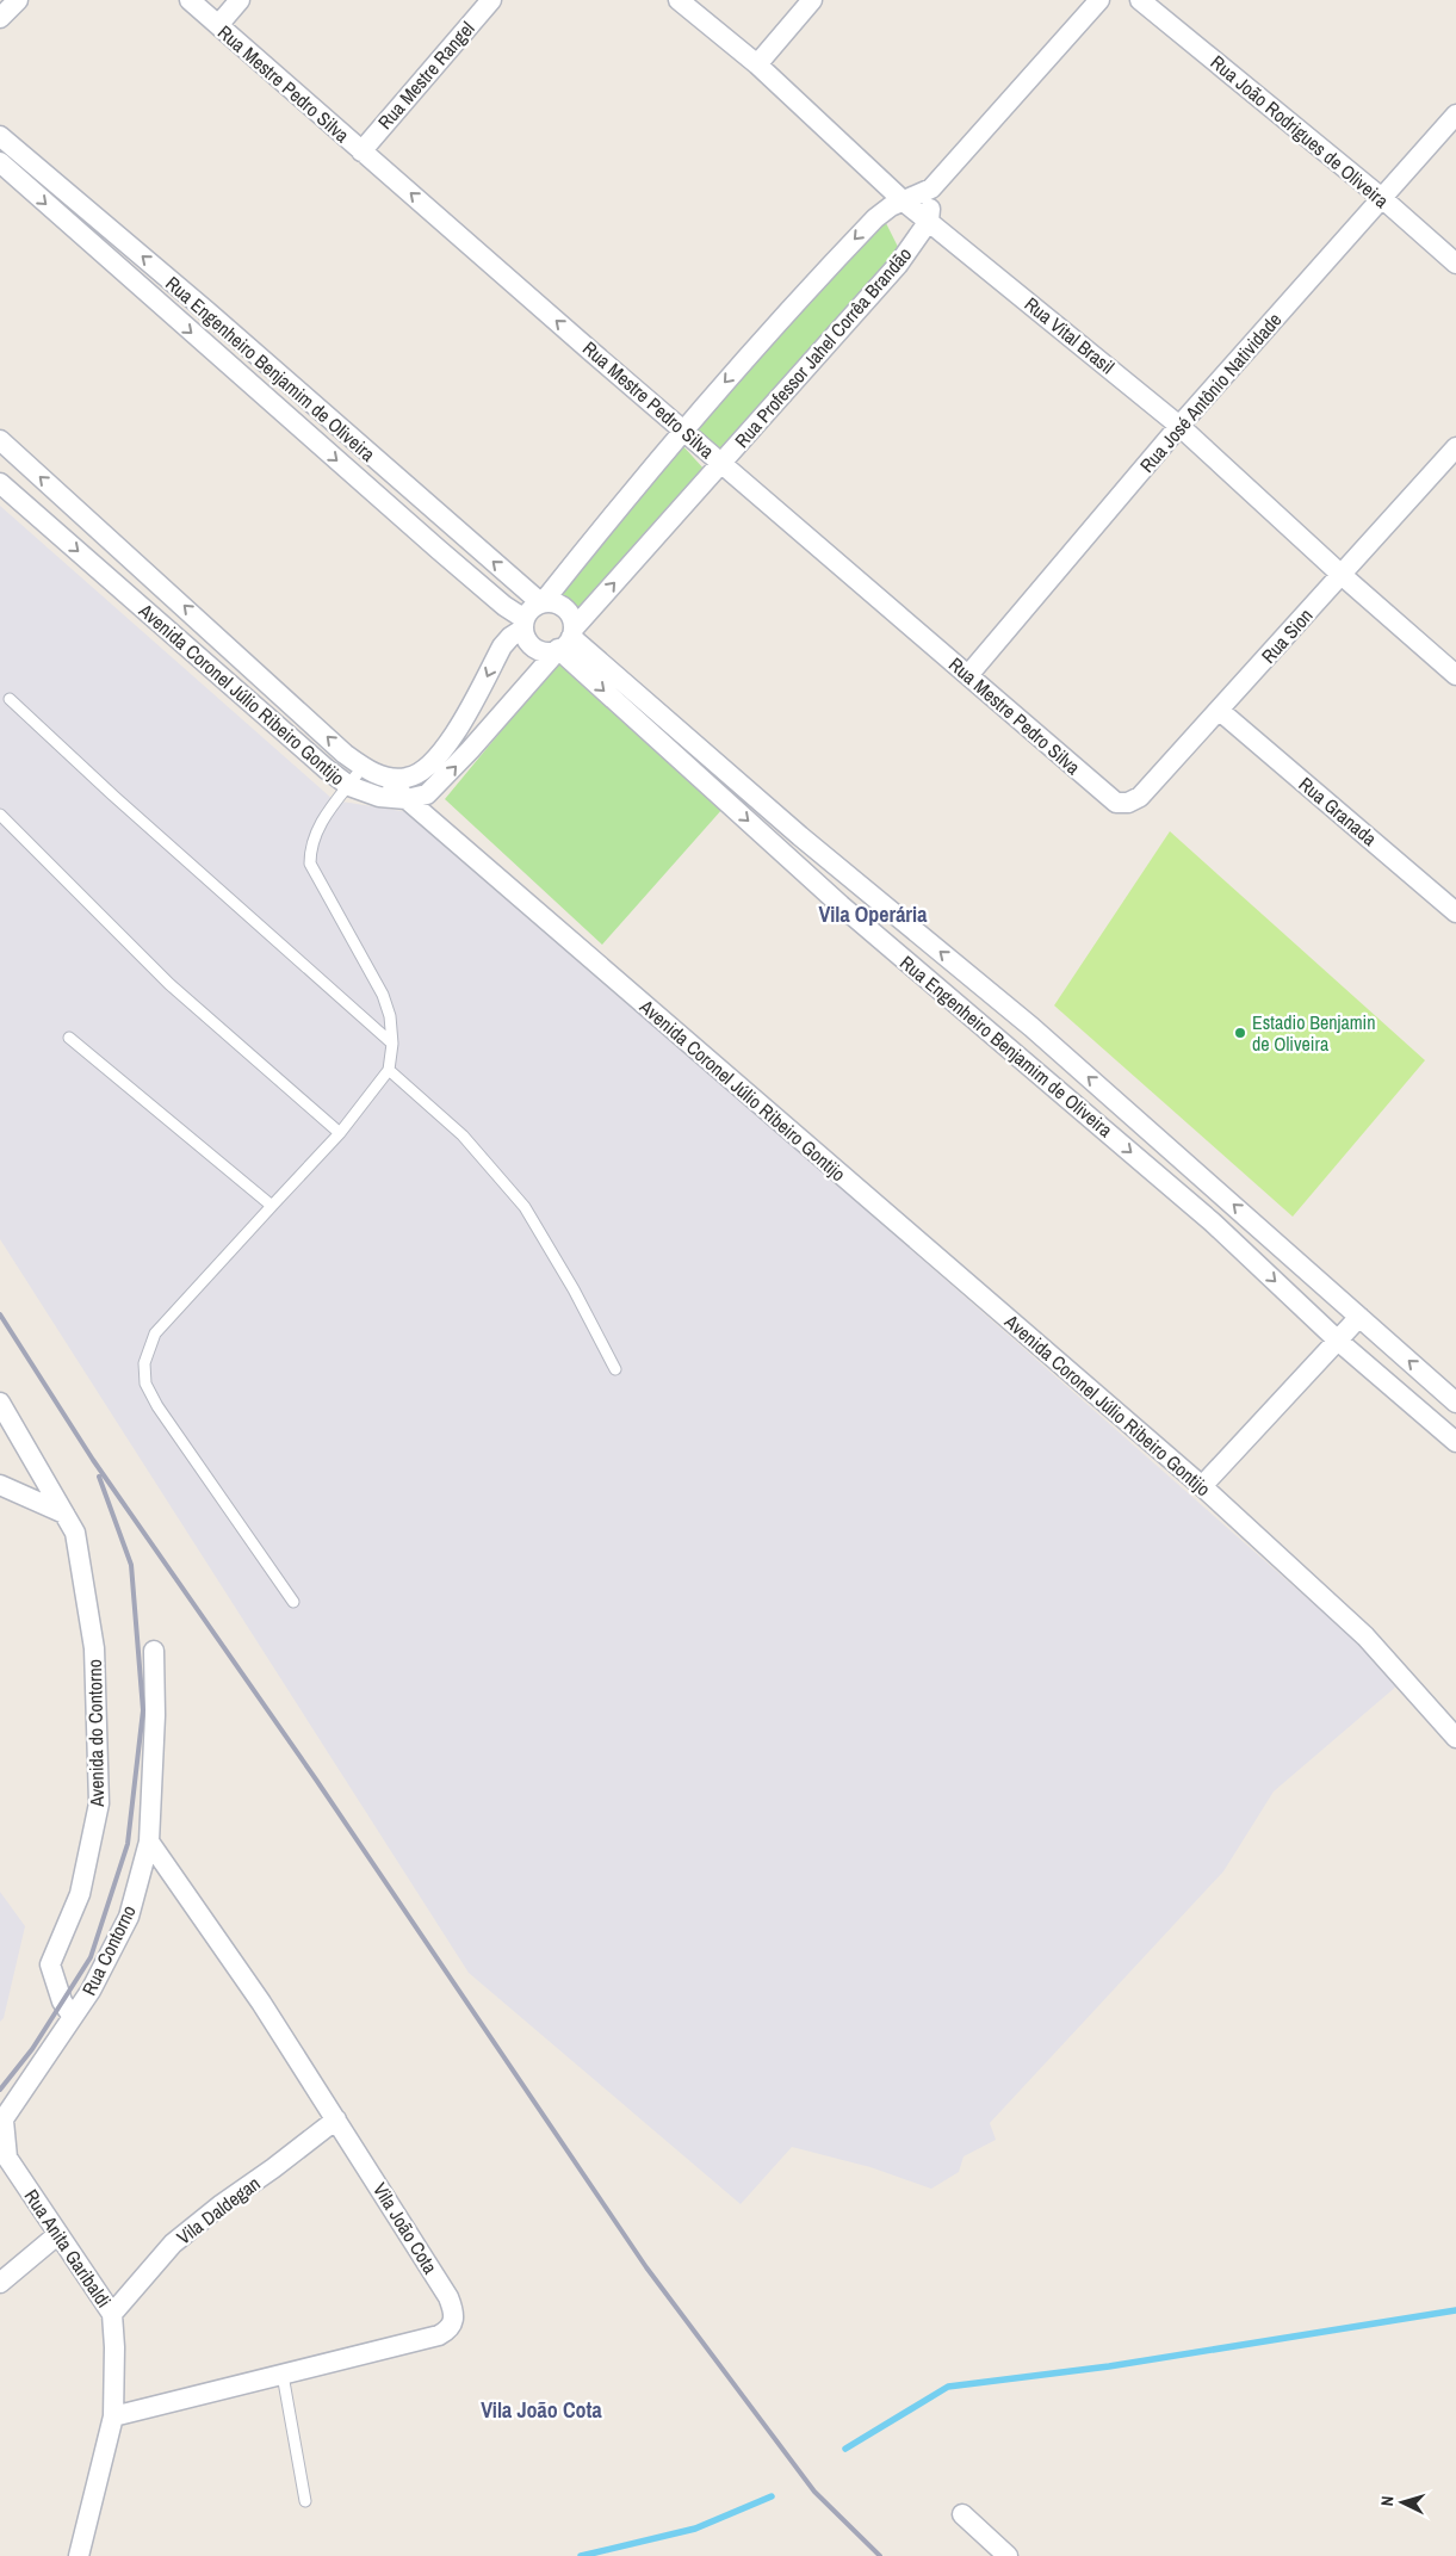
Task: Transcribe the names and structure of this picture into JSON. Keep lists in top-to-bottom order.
{
  "streets": {
    "street": [
      "Rua Mestre Rangel",
      "Rua Mestre Pedro Silva",
      "Rua João Rodrigues de Oliveira",
      "Rua Vital Brasil",
      "Rua Professor Jahel Corrêa Brandão",
      "Rua Engenheiro Benjamim de Oliveira",
      "Rua José Antônio Natividade",
      "Rua Sion",
      "Avenida Coronel Júlio Ribeiro Gontijo",
      "Rua Granada",
      "Avenida do Contorno",
      "Rua Contorno",
      "Vila Daldegan",
      "Vila João Cota",
      "Rua Anita Garibaldi"
    ]
  },
  "crossings": [
    ["Rua Mestre Rangel", "Rua Mestre Pedro Silva"],
    ["Rua Mestre Pedro Silva", "Rua Professor Jahel Corrêa Brandão"],
    ["Rua Mestre Pedro Silva", "Rua José Antônio Natividade"],
    ["Rua Mestre Pedro Silva", "Rua Sion"],
    ["Rua João Rodrigues de Oliveira", "Rua José Antônio Natividade"],
    ["Rua Vital Brasil", "Rua Professor Jahel Corrêa Brandão"],
    ["Rua Vital Brasil", "Rua José Antônio Natividade"],
    ["Rua Vital Brasil", "Rua Sion"],
    ["Rua Professor Jahel Corrêa Brandão", "Rua Engenheiro Benjamim de Oliveira"],
    ["Rua Professor Jahel Corrêa Brandão", "Avenida Coronel Júlio Ribeiro Gontijo"],
    ["Rua Engenheiro Benjamim de Oliveira", "Avenida Coronel Júlio Ribeiro Gontijo"],
    ["Rua Sion", "Rua Granada"],
    ["Avenida do Contorno", "Rua Contorno"],
    ["Rua Contorno", "Vila João Cota"],
    ["Rua Contorno", "Rua Anita Garibaldi"],
    ["Vila Daldegan", "Vila João Cota"],
    ["Vila Daldegan", "Rua Anita Garibaldi"],
    ["Vila João Cota", "Rua Anita Garibaldi"]
  ],
  "districts": ["Vila Operária", "Vila João Cota"],
  "places": ["Estadio Benjamin de Oliveira"],
  "north": "left"
}
